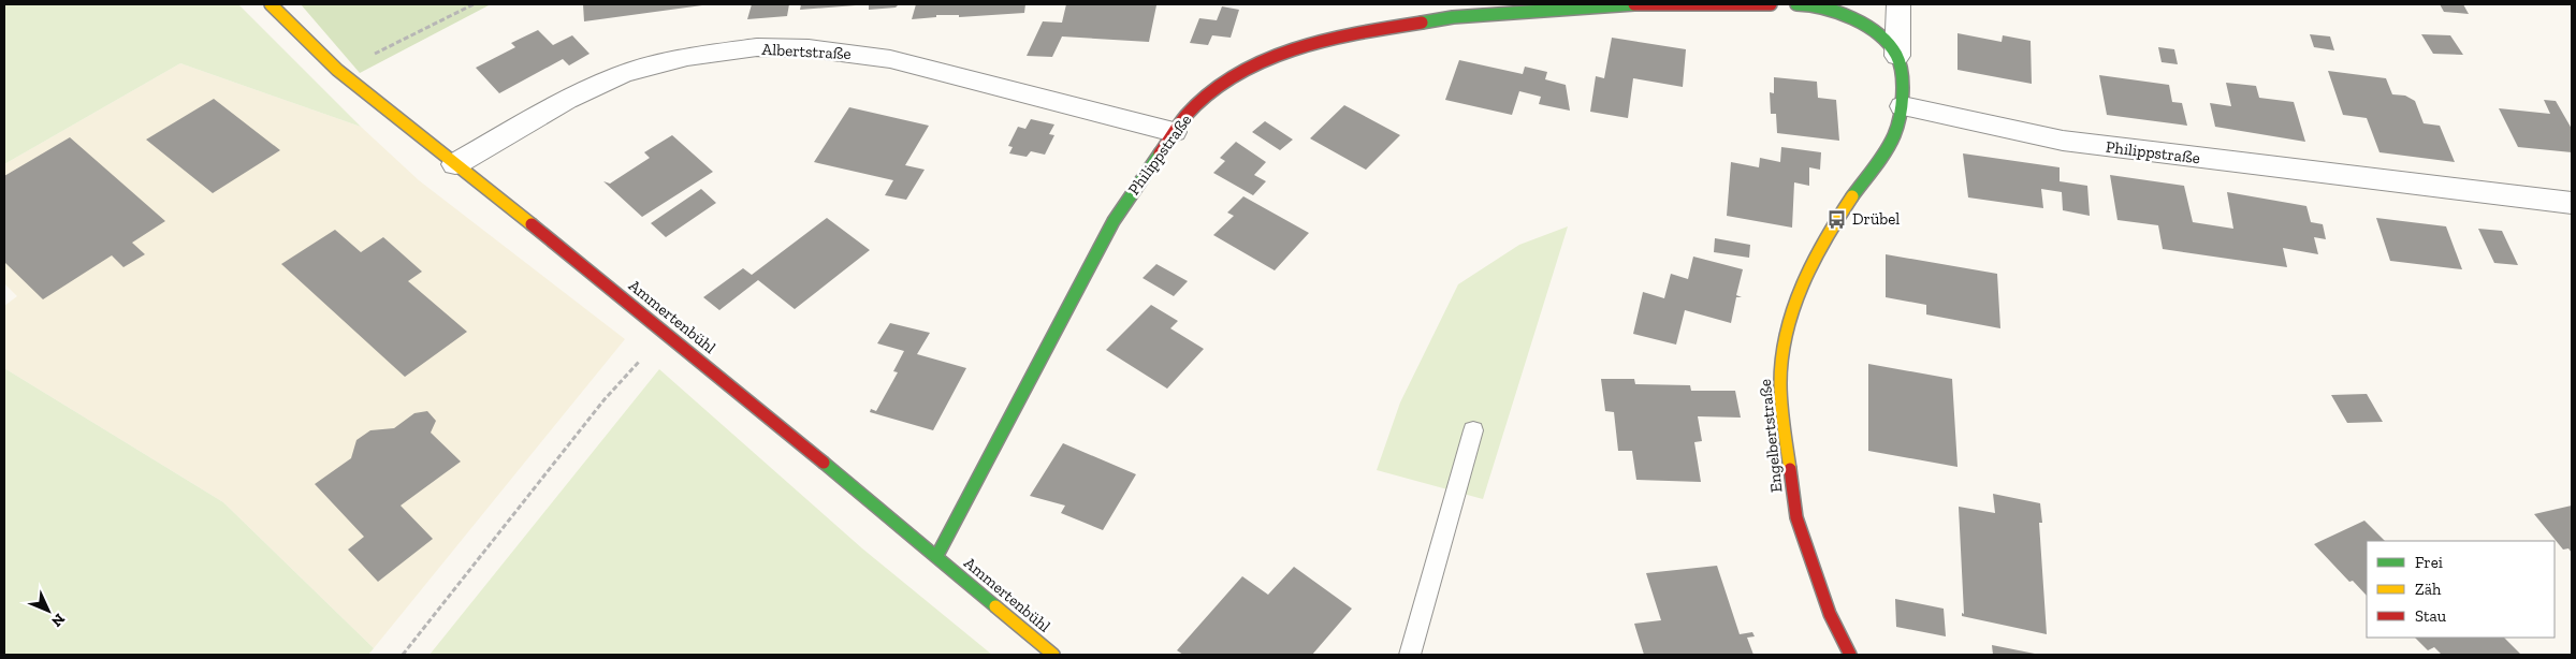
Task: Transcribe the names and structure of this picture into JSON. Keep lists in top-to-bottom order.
{
  "streets": {
    "street": [
      "Albertstraße",
      "Philippstraße",
      "Ammertenbühl",
      "Engelbertstraße"
    ]
  },
  "crossings": [
    ["Albertstraße", "Philippstraße"],
    ["Albertstraße", "Ammertenbühl"],
    ["Philippstraße", "Ammertenbühl"],
    ["Philippstraße", "Engelbertstraße"]
  ],
  "places": {
    "bus stop": ["Drübel"]
  },
  "legend": ["Frei", "Zäh", "Stau"],
  "north": "bottom right"
}
